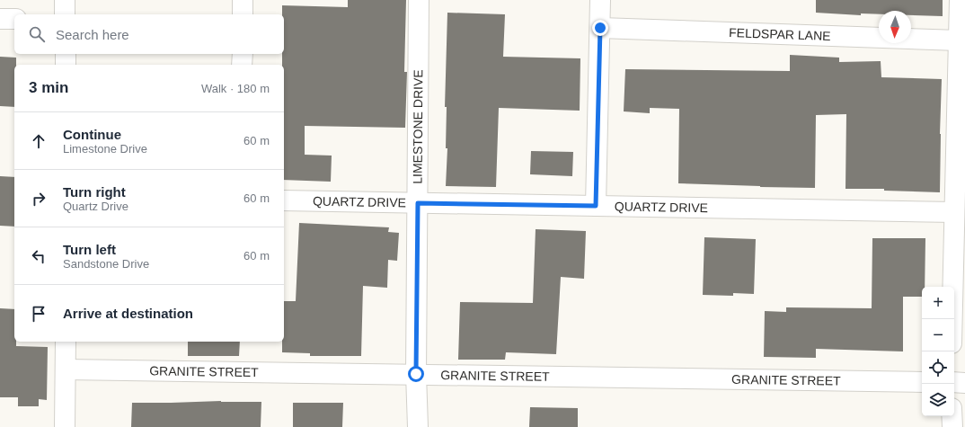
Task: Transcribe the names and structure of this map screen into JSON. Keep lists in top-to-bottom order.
{
  "streets": {
    "street": [
      "FELDSPAR LANE",
      "LIMESTONE DRIVE",
      "QUARTZ DRIVE",
      "GRANITE STREET"
    ]
  },
  "crossings": [
    ["LIMESTONE DRIVE", "QUARTZ DRIVE"],
    ["LIMESTONE DRIVE", "GRANITE STREET"]
  ],
  "north": "bottom",
  "page": {
    "search": "Search here",
    "heading": ["3 min", "Walk · 180 m"],
    "list": [
      ["Continue", "Limestone Drive", "60 m"],
      ["Turn right", "Quartz Drive", "60 m"],
      ["Turn left", "Sandstone Drive", "60 m"],
      "Arrive at destination"
    ],
    "map_buttons": ["+", "−"]
  }
}
